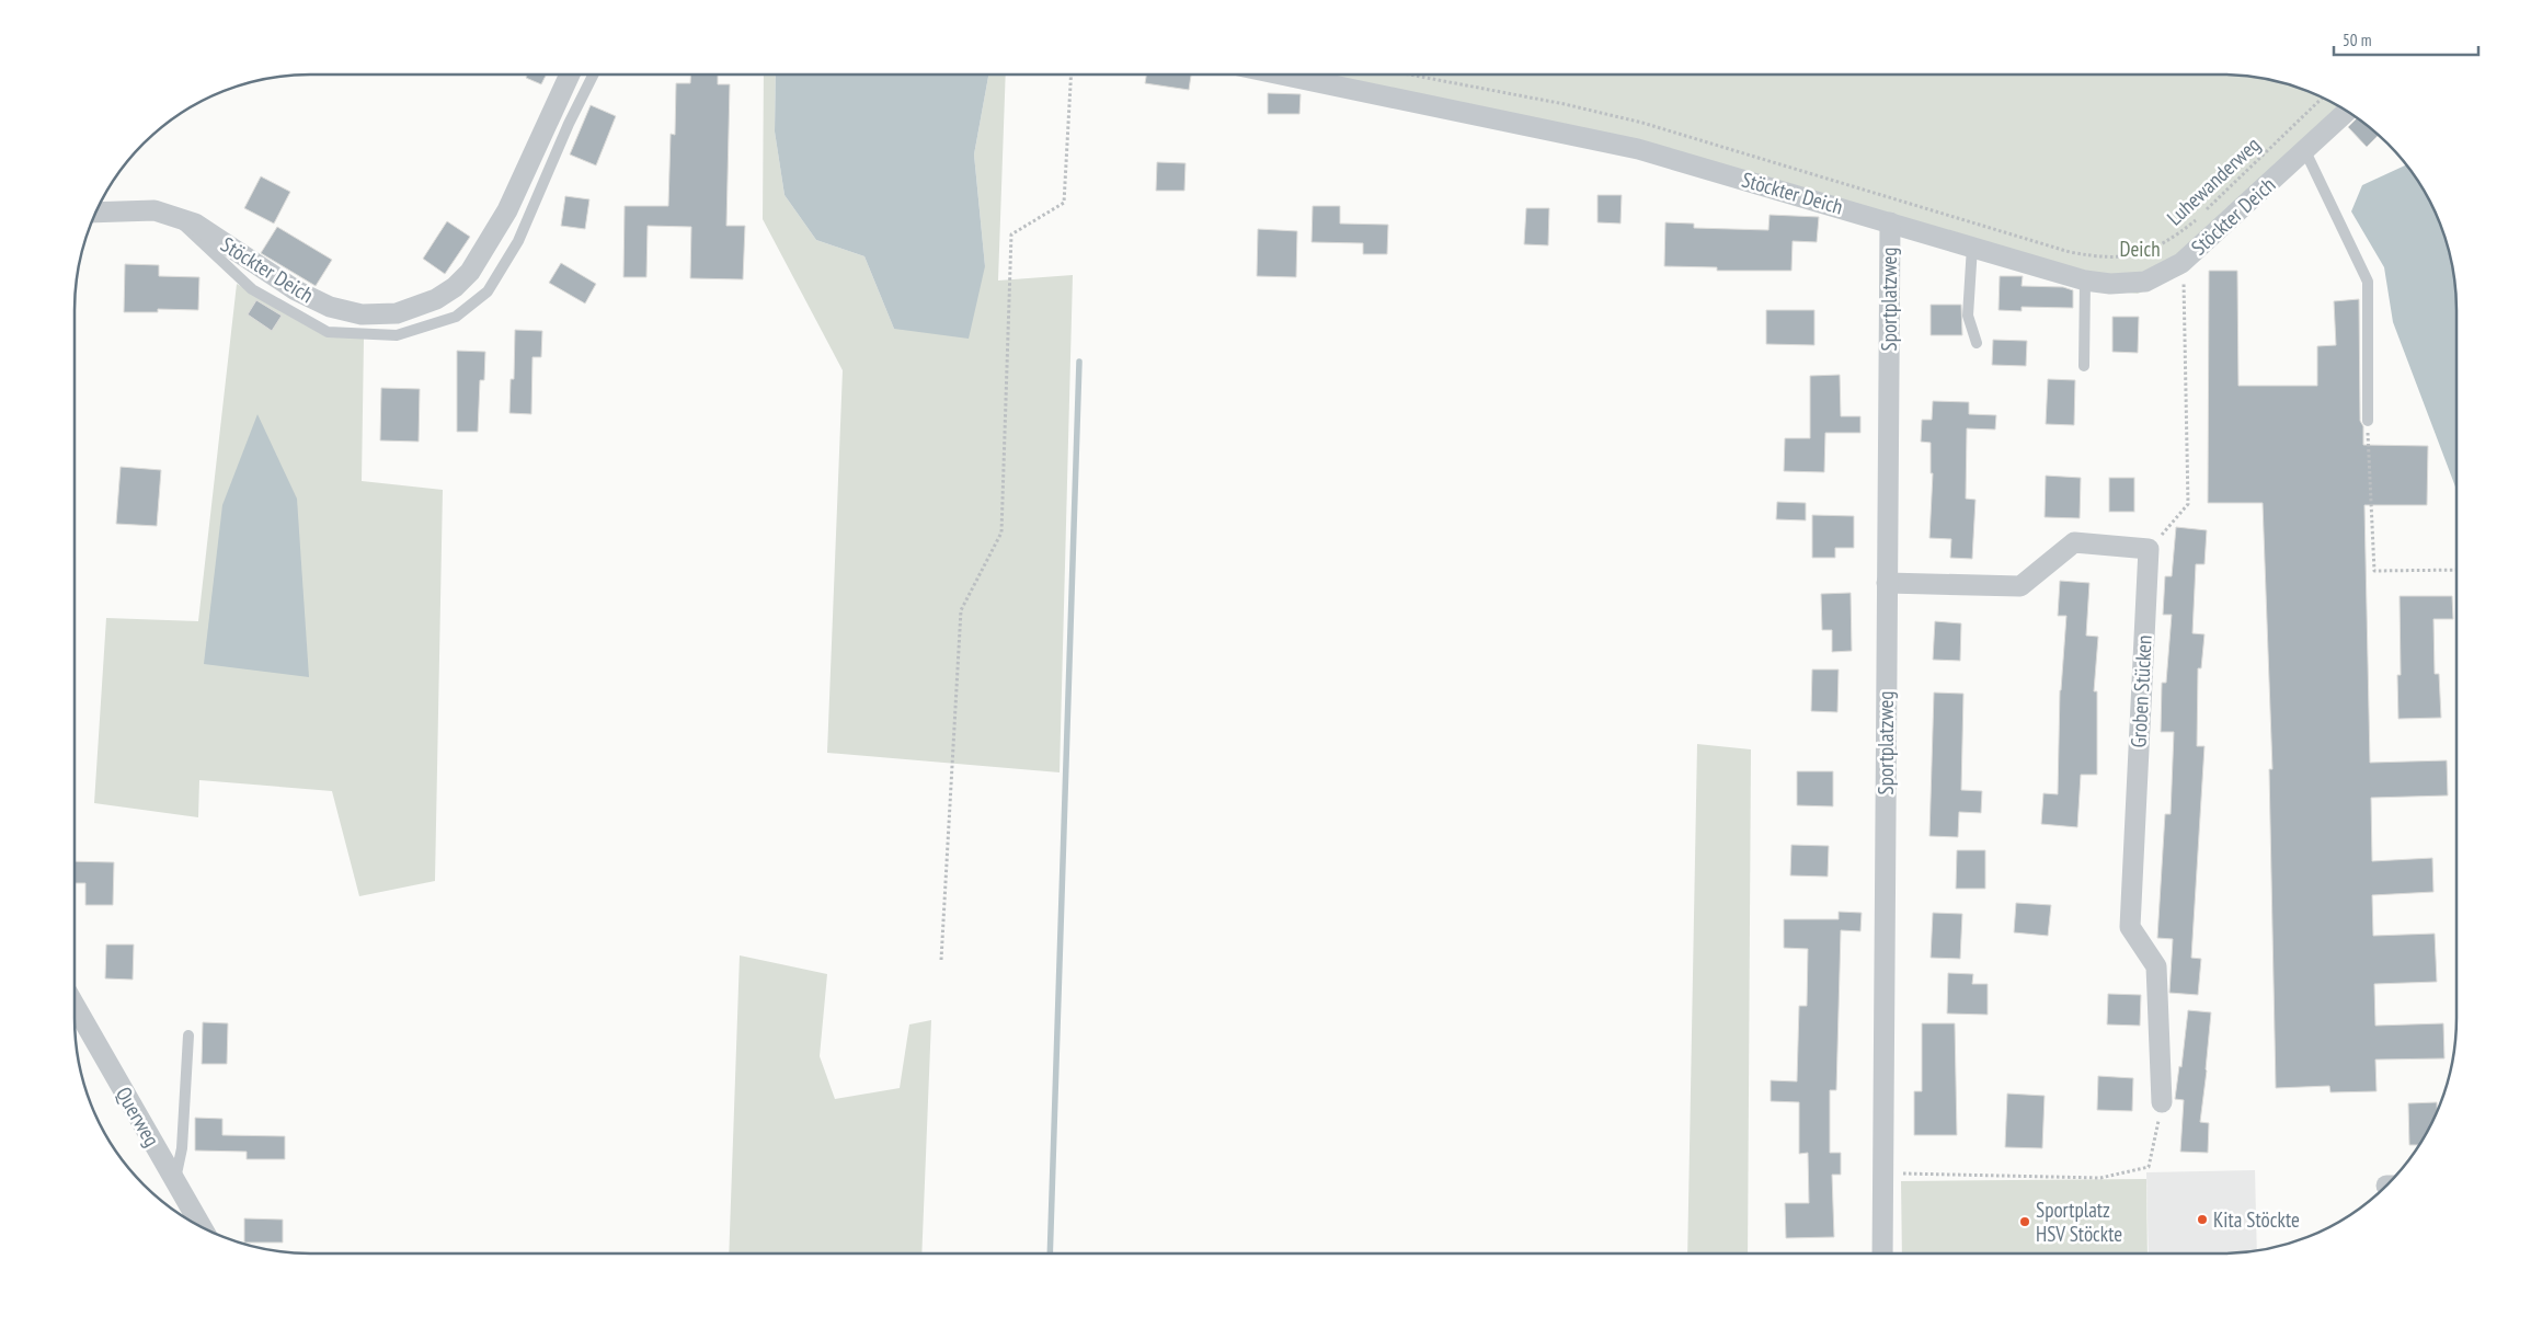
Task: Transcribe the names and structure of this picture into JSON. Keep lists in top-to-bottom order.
{
  "streets": {
    "street": [
      "Stöckter Deich",
      "Sportplatzweg",
      "Groben Stücken",
      "Querweg"
    ],
    "path": ["Luhewanderweg"]
  },
  "crossings": [
    ["Stöckter Deich", "Sportplatzweg"]
  ],
  "parks": ["Deich"],
  "places": ["Kita Stöckte", "Sportplatz HSV Stöckte"],
  "scale_bar": "50 m"
}
